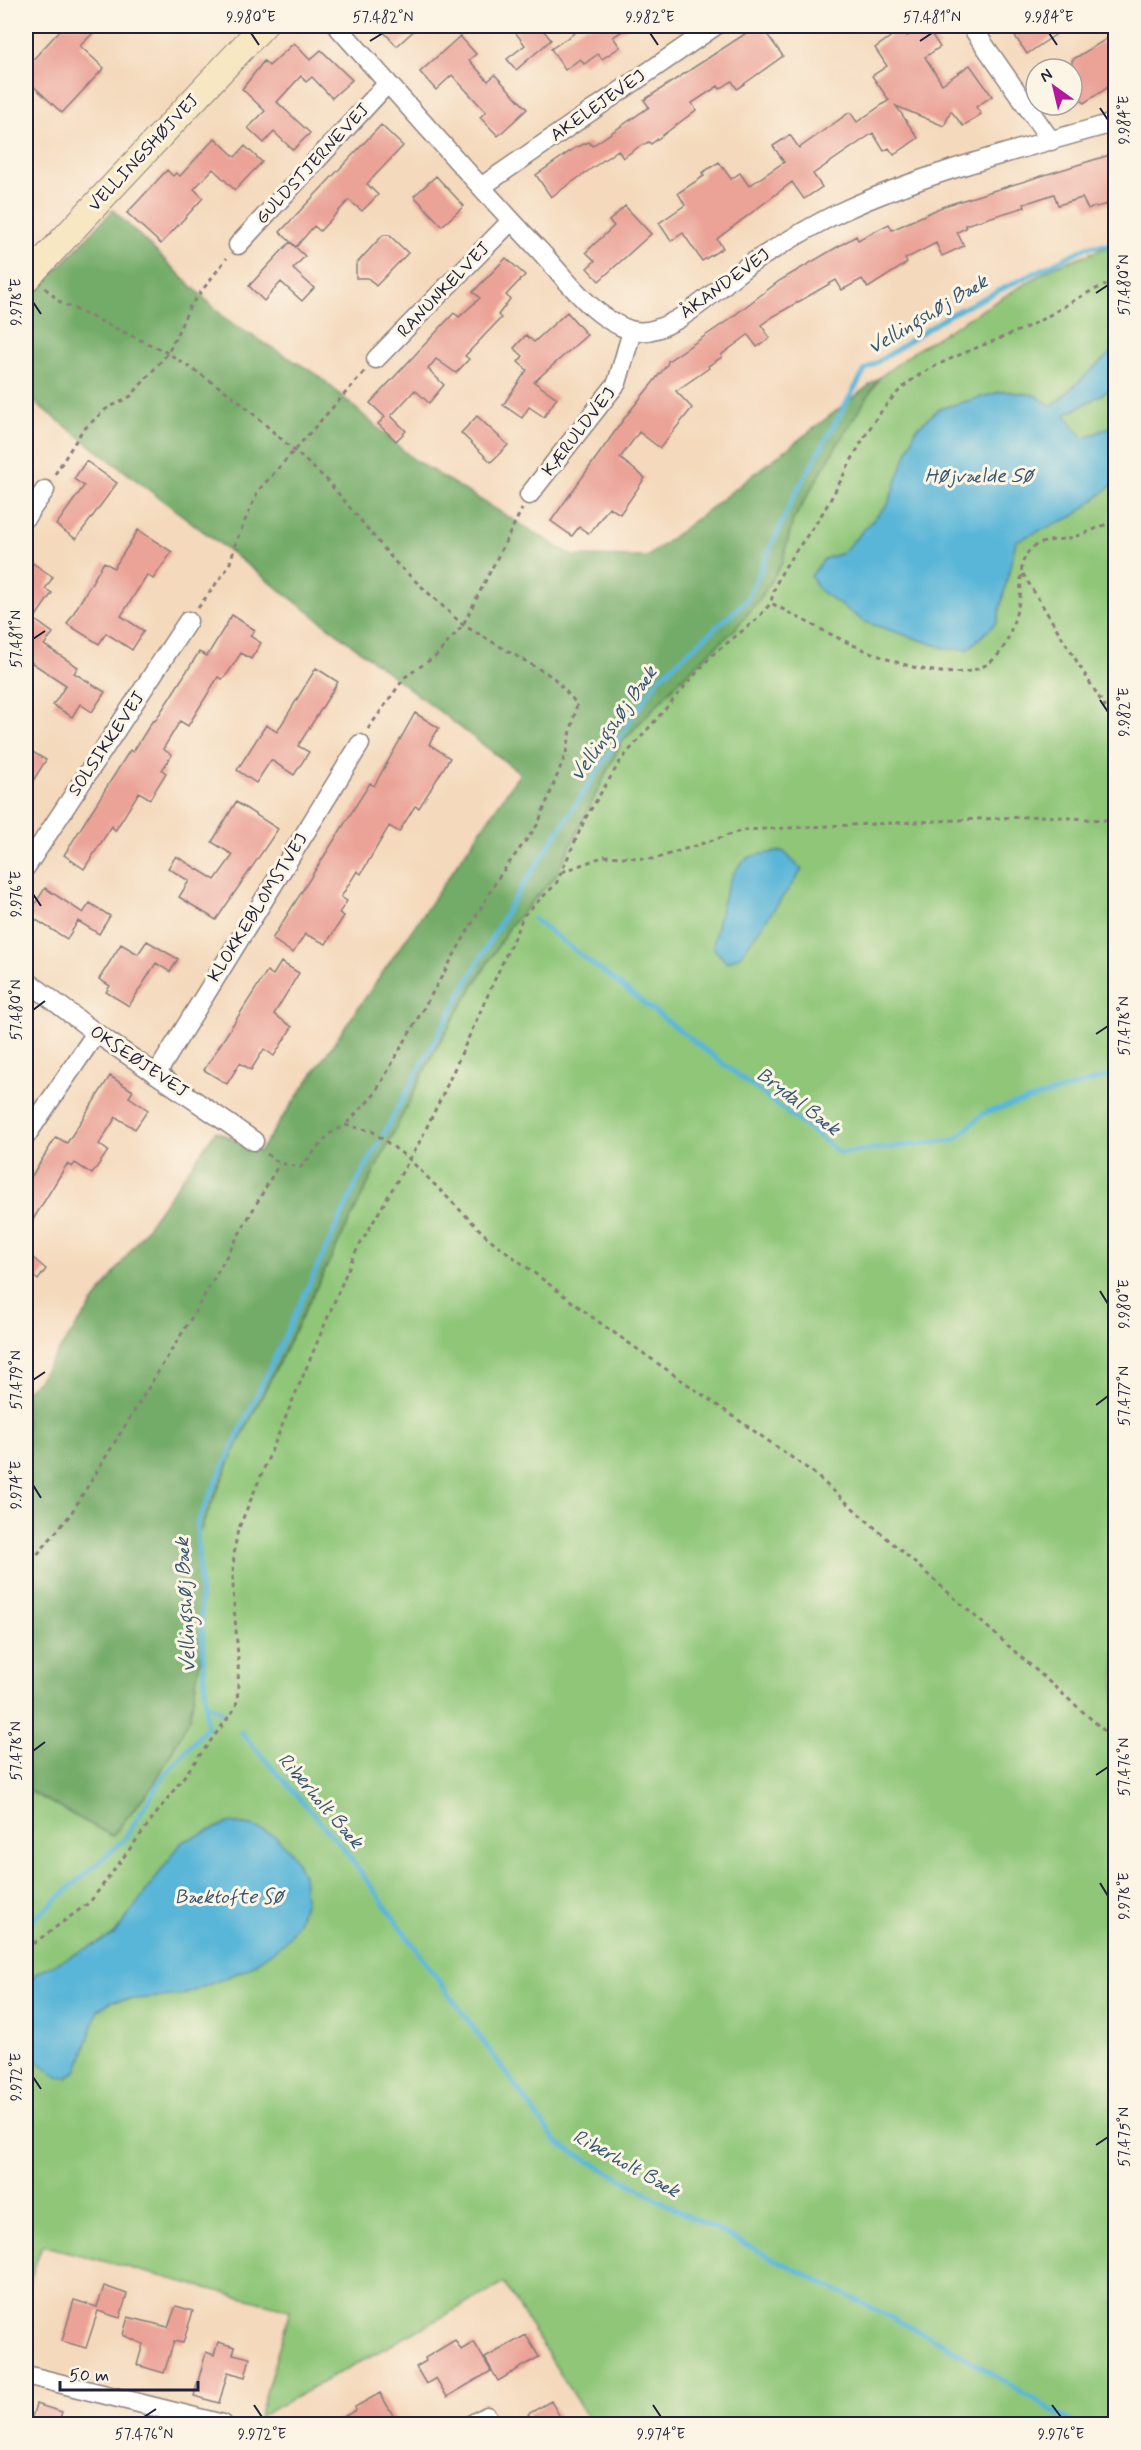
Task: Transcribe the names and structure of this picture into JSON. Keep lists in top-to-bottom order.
{
  "streets": {
    "street": [
      "AKELEJEVEJ",
      "VELLINGSHØJVEJ",
      "GULDSTJERNEVEJ",
      "ÅKANDEVEJ",
      "RANUNKELVEJ",
      "KÆRULDVEJ",
      "SOLSIKKEVEJ",
      "KLOKKEBLOMSTVEJ",
      "OKSEØJEVEJ"
    ]
  },
  "crossings": [
    ["ÅKANDEVEJ", "KÆRULDVEJ"],
    ["KLOKKEBLOMSTVEJ", "OKSEØJEVEJ"]
  ],
  "water": [
    "Vellingshøj Bæk",
    "Højvælde Sø",
    "Brydal Bæk",
    "Riberholt Bæk",
    "Bæktofte Sø"
  ],
  "scale_bar": "50 m",
  "north": "top left",
  "coordinates": [
    "9.980°E",
    "57.482°N",
    "9.982°E",
    "57.481°N",
    "9.984°E",
    "57.480°N",
    "9.978°E",
    "9.976°E",
    "57.478°N",
    "57.479°N",
    "57.477°N",
    "9.974°E",
    "57.476°N",
    "9.972°E",
    "57.475°N"
  ]
}
